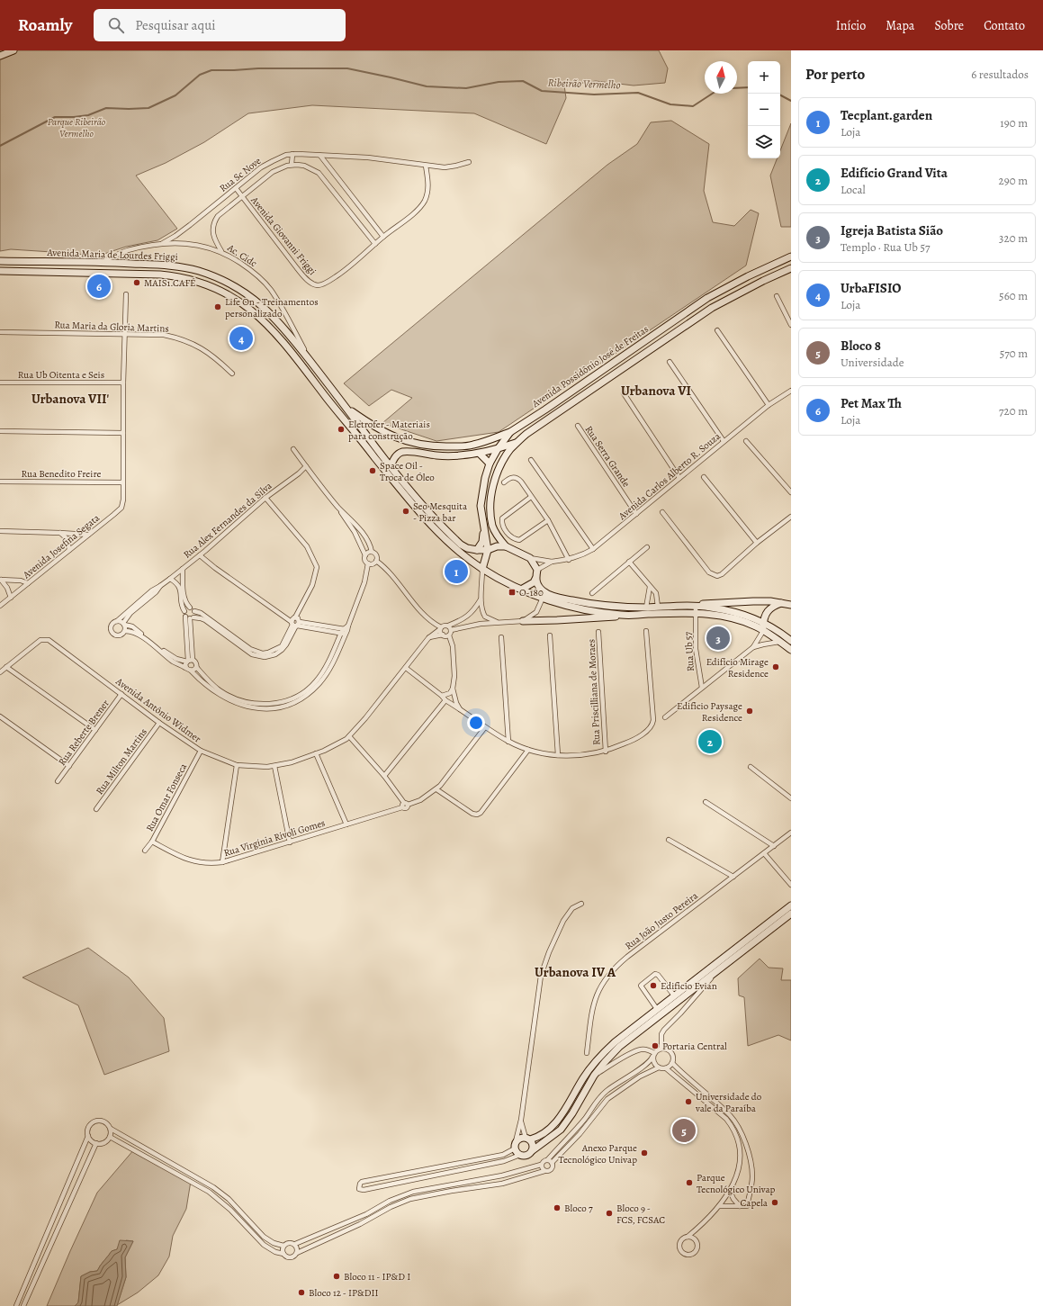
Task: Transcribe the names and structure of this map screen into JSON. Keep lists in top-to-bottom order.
{
  "streets": {
    "street": [
      "Rua Sc Nove",
      "Avenida Giovanni Friggi",
      "Avenida Maria de Lourdes Friggi",
      "Ac. Cidc",
      "Rua Maria da Gloria Martins",
      "Avenida Possidônio José de Freitas",
      "Rua Ub Oitenta e Seis",
      "Rua Serra Grande",
      "Rua Benedito Freire",
      "Avenida Carlos Alberto R. Souza",
      "Rua Alex Fernandes da Silva",
      "Avenida Josefina Segata",
      "Rua Ub 57",
      "Rua Priscilliana de Moraes",
      "Avenida Antônio Widmer",
      "Rua Reberte Brener",
      "Rua Milton Martins",
      "Rua Omar Fonseca",
      "Rua Virgínia Rivoli Gomes",
      "Rua João Justo Pereira"
    ]
  },
  "crossings": [
    ["Rua Sc Nove", "Avenida Giovanni Friggi"],
    ["Rua Sc Nove", "Ac. Cidc"],
    ["Avenida Maria de Lourdes Friggi", "Ac. Cidc"],
    ["Avenida Maria de Lourdes Friggi", "Avenida Possidônio José de Freitas"],
    ["Avenida Maria de Lourdes Friggi", "Rua Ub 57"],
    ["Rua Serra Grande", "Avenida Carlos Alberto R. Souza"],
    ["Rua Benedito Freire", "Avenida Josefina Segata"],
    ["Avenida Antônio Widmer", "Rua Reberte Brener"],
    ["Avenida Antônio Widmer", "Rua Milton Martins"],
    ["Avenida Antônio Widmer", "Rua Omar Fonseca"],
    ["Rua Omar Fonseca", "Rua Virgínia Rivoli Gomes"]
  ],
  "districts": ["Urbanova VI", "Urbanova VII'", "Urbanova IV A"],
  "water": ["Ribeirão Vermelho"],
  "parks": ["Parque Ribeirão Vermelho"],
  "places": {
    "other": [
      "MAIS1.CAFÉ",
      "Life On - Treinamentos personalizado",
      "Eletrofer - Materiais para construção",
      "Space Oil - Troca de Óleo",
      "Seo Mesquita - Pizza bar",
      "Edifício Mirage Residence",
      "Edifício Paysage Residence",
      "Edifício Evian",
      "Portaria Central",
      "Universidade do vale da Paraíba",
      "Anexo Parque Tecnológico Univap",
      "Parque Tecnológico Univap",
      "Capela",
      "Bloco 7",
      "Bloco 9 - FCS, FCSAC",
      "Bloco 11 - IP&D I",
      "Bloco 12 - IP&DII"
    ],
    "transit": ["O-180"]
  },
  "north": "top",
  "page": {
    "header": "Roamly",
    "search": "Pesquisar aqui",
    "nav": [
      "Início",
      "Mapa",
      "Sobre",
      "Contato"
    ],
    "heading": ["Por perto", "6 resultados"],
    "map_buttons": ["+", "−"],
    "list": [
      {
        "mark": "1",
        "name": "Tecplant.garden",
        "note": "Loja",
        "value": "190 m"
      },
      {
        "mark": "2",
        "name": "Edifício Grand Vita",
        "note": "Local",
        "value": "290 m"
      },
      {
        "mark": "3",
        "name": "Igreja Batista Sião",
        "note": "Templo · Rua Ub 57",
        "value": "320 m"
      },
      {
        "mark": "4",
        "name": "UrbaFISIO",
        "note": "Loja",
        "value": "560 m"
      },
      {
        "mark": "5",
        "name": "Bloco 8",
        "note": "Universidade",
        "value": "570 m"
      },
      {
        "mark": "6",
        "name": "Pet Max Th",
        "note": "Loja",
        "value": "720 m"
      }
    ],
    "pins": [
      "6",
      "4",
      "1",
      "3",
      "2",
      "5"
    ]
  }
}
